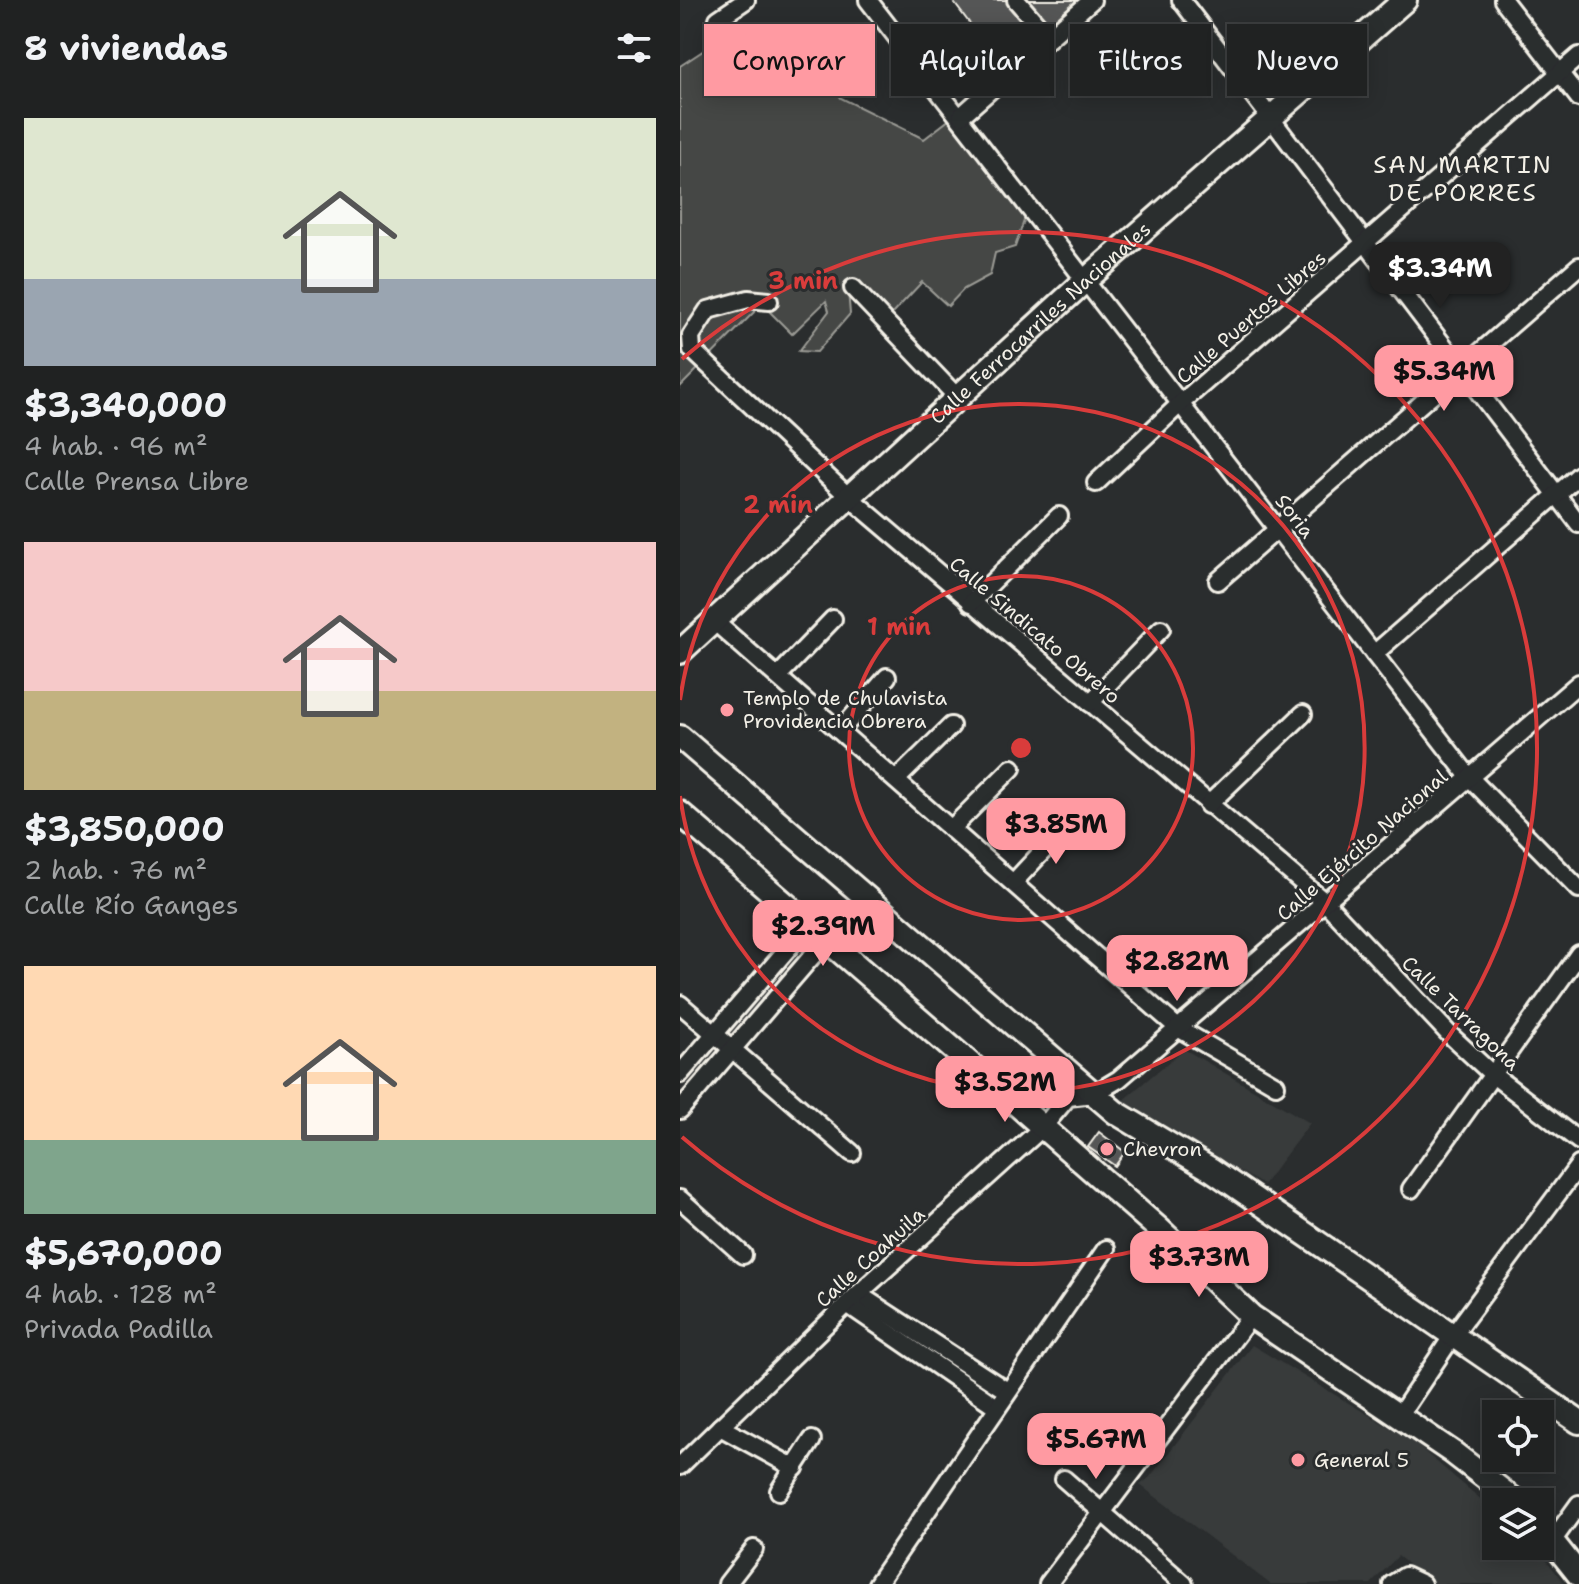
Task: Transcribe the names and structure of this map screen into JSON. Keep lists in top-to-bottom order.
{
  "streets": {
    "main road": ["Calle Ferrocarriles Nacionales"],
    "street": [
      "Calle Puertos Libres",
      "Soria",
      "Calle Sindicato Obrero",
      "Calle Ejército Nacional",
      "Calle Tarragona",
      "Calle Coahuila"
    ]
  },
  "crossings": [
    ["Calle Puertos Libres", "Soria"],
    ["Calle Ferrocarriles Nacionales", "Soria"],
    ["Calle Ferrocarriles Nacionales", "Calle Sindicato Obrero"],
    ["Soria", "Calle Ejército Nacional"],
    ["Calle Sindicato Obrero", "Calle Ejército Nacional"],
    ["Calle Sindicato Obrero", "Calle Tarragona"],
    ["Calle Ejército Nacional", "Calle Tarragona"],
    ["Calle Ejército Nacional", "Calle Coahuila"]
  ],
  "districts": ["SAN MARTIN DE PORRES"],
  "places": ["Templo de Chulavista Providencia Obrera", "Chevron", "General 5"],
  "page": {
    "heading": "8 viviendas",
    "chip": [
      "Comprar",
      "Alquilar",
      "Filtros",
      "Nuevo"
    ],
    "list": [
      {
        "name": "$3,340,000",
        "note": "4 hab. · 96 m² · Calle Prensa Libre"
      },
      {
        "name": "$3,850,000",
        "note": "2 hab. · 76 m² · Calle Río Ganges"
      },
      {
        "name": "$5,670,000",
        "note": "4 hab. · 128 m² · Privada Padilla"
      }
    ],
    "price": [
      "$3.34M",
      "$5.34M",
      "$3.85M",
      "$2.39M",
      "$2.82M",
      "$3.52M",
      "$3.73M",
      "$5.67M"
    ]
  },
  "rings": ["3 min", "2 min", "1 min"]
}
